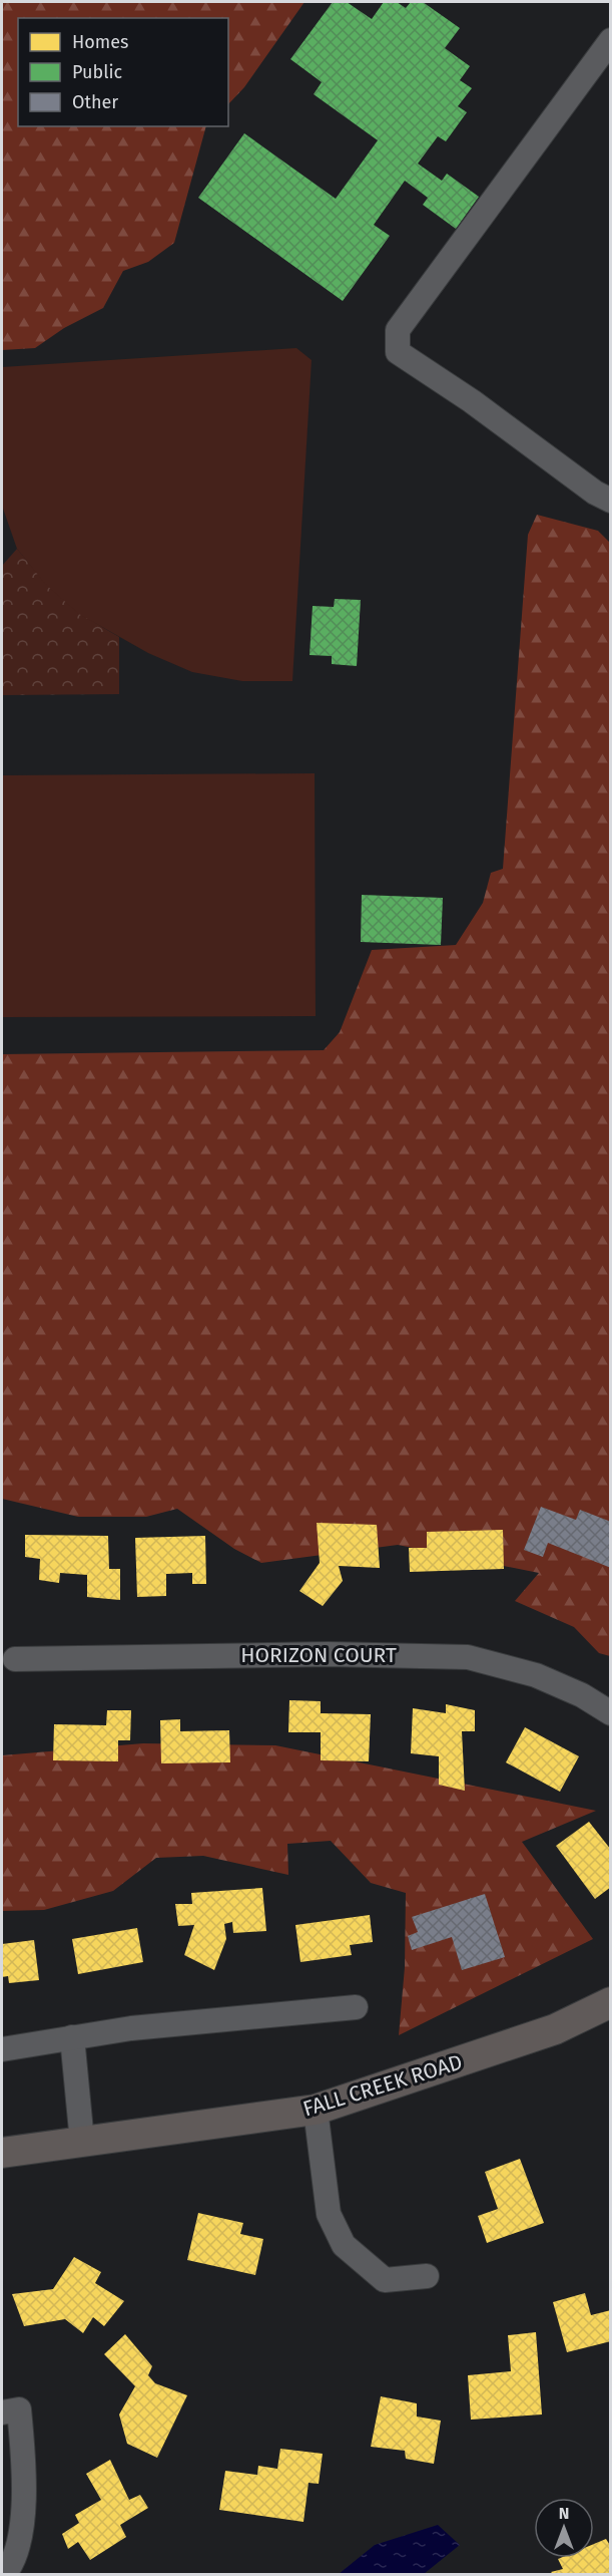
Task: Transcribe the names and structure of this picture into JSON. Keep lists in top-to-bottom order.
{
  "streets": {
    "main road": ["FALL CREEK ROAD"],
    "street": ["HORIZON COURT"]
  },
  "legend": ["Homes", "Public", "Other"],
  "north": "top"
}
